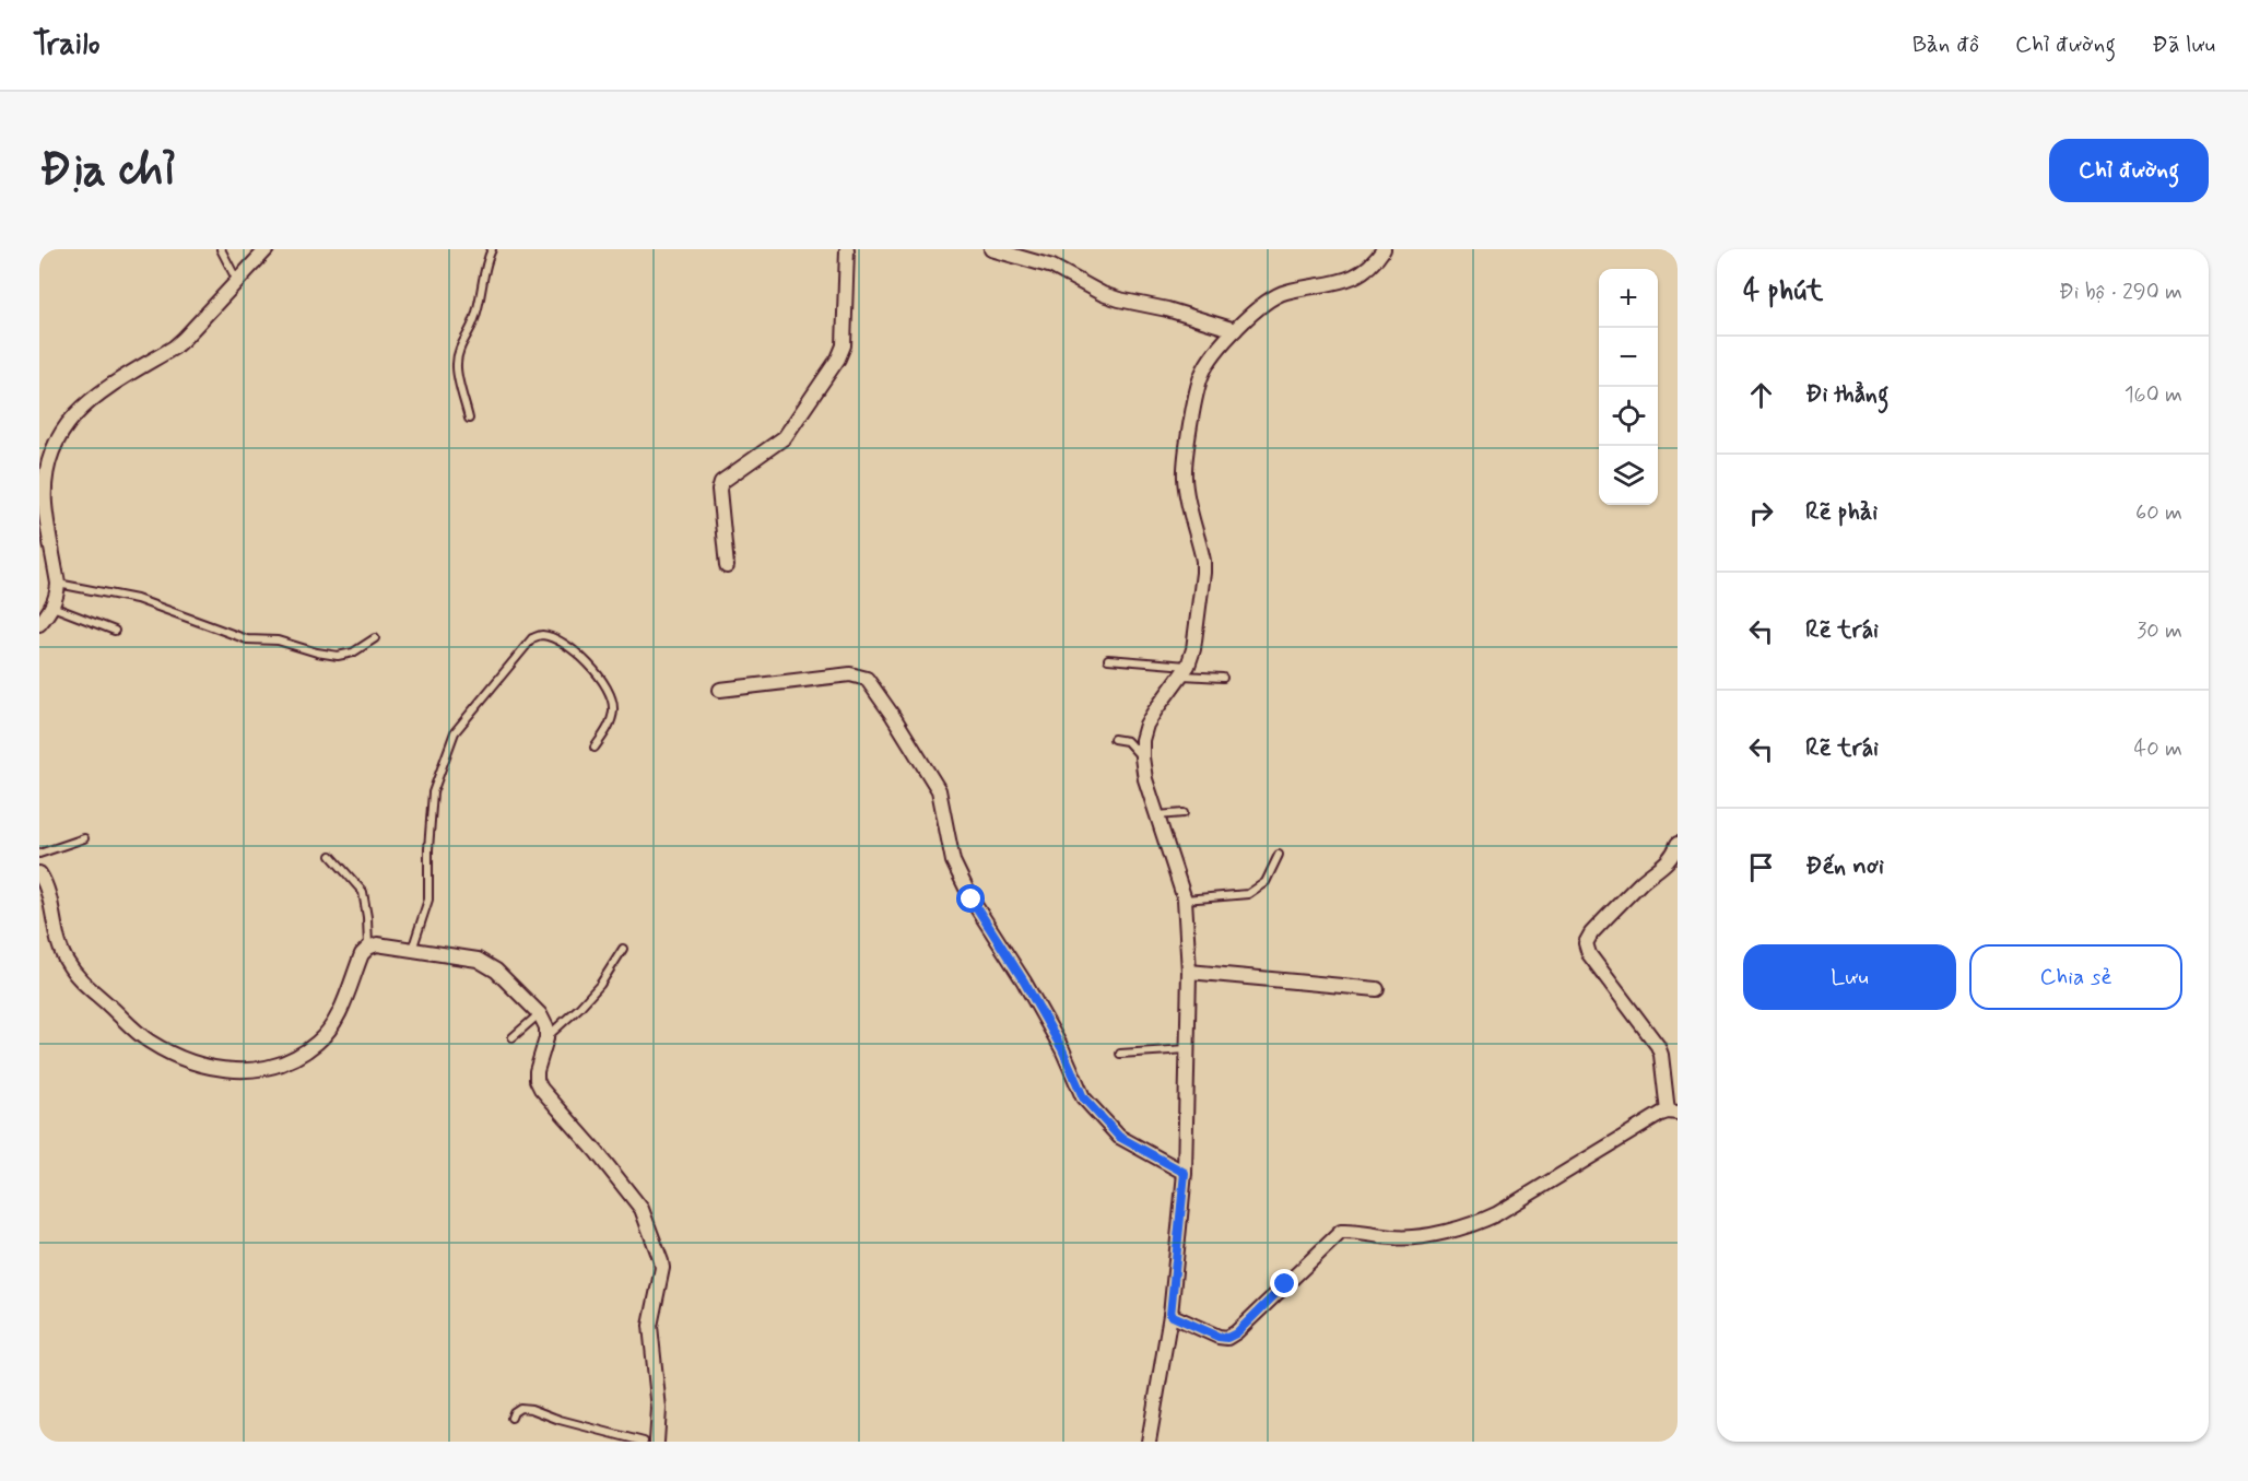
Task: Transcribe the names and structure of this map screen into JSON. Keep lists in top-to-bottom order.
{
  "page": {
    "header": "Trailo",
    "nav": ["Bản đồ", "Chỉ đường", "Đã lưu"],
    "buttons": [
      "Chỉ đường",
      ["Lưu", "Chia sẻ"]
    ],
    "title": "Địa chỉ",
    "heading": ["4 phút", "Đi bộ · 290 m"],
    "map_buttons": ["+", "−"],
    "list": [
      ["Đi thẳng", "160 m"],
      ["Rẽ phải", "60 m"],
      ["Rẽ trái", "30 m"],
      ["Rẽ trái", "40 m"],
      "Đến nơi"
    ]
  }
}
